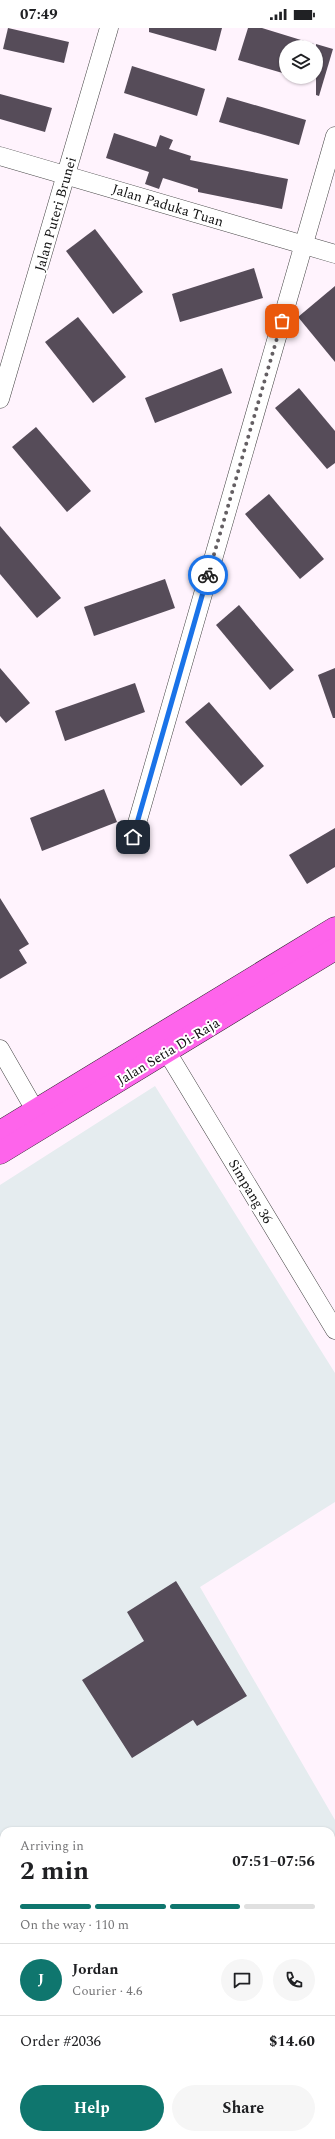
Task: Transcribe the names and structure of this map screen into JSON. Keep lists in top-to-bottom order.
{
  "streets": {
    "main road": ["Jalan Setia Di-Raja"],
    "street": ["Jalan Paduka Tuan", "Jalan Puteri Brunei", "Simpang 36"]
  },
  "crossings": [
    ["Jalan Paduka Tuan", "Jalan Puteri Brunei"],
    ["Jalan Setia Di-Raja", "Simpang 36"]
  ],
  "page": {
    "status": "07:49",
    "heading": ["2 min", "Arriving in", "07:51–07:56"],
    "panel": [
      "Jordan",
      "Courier · 4.6",
      "Order #2036",
      "$14.60"
    ],
    "bar": "On the way · 110 m",
    "round": "J",
    "buttons": ["Help", "Share"]
  }
}
